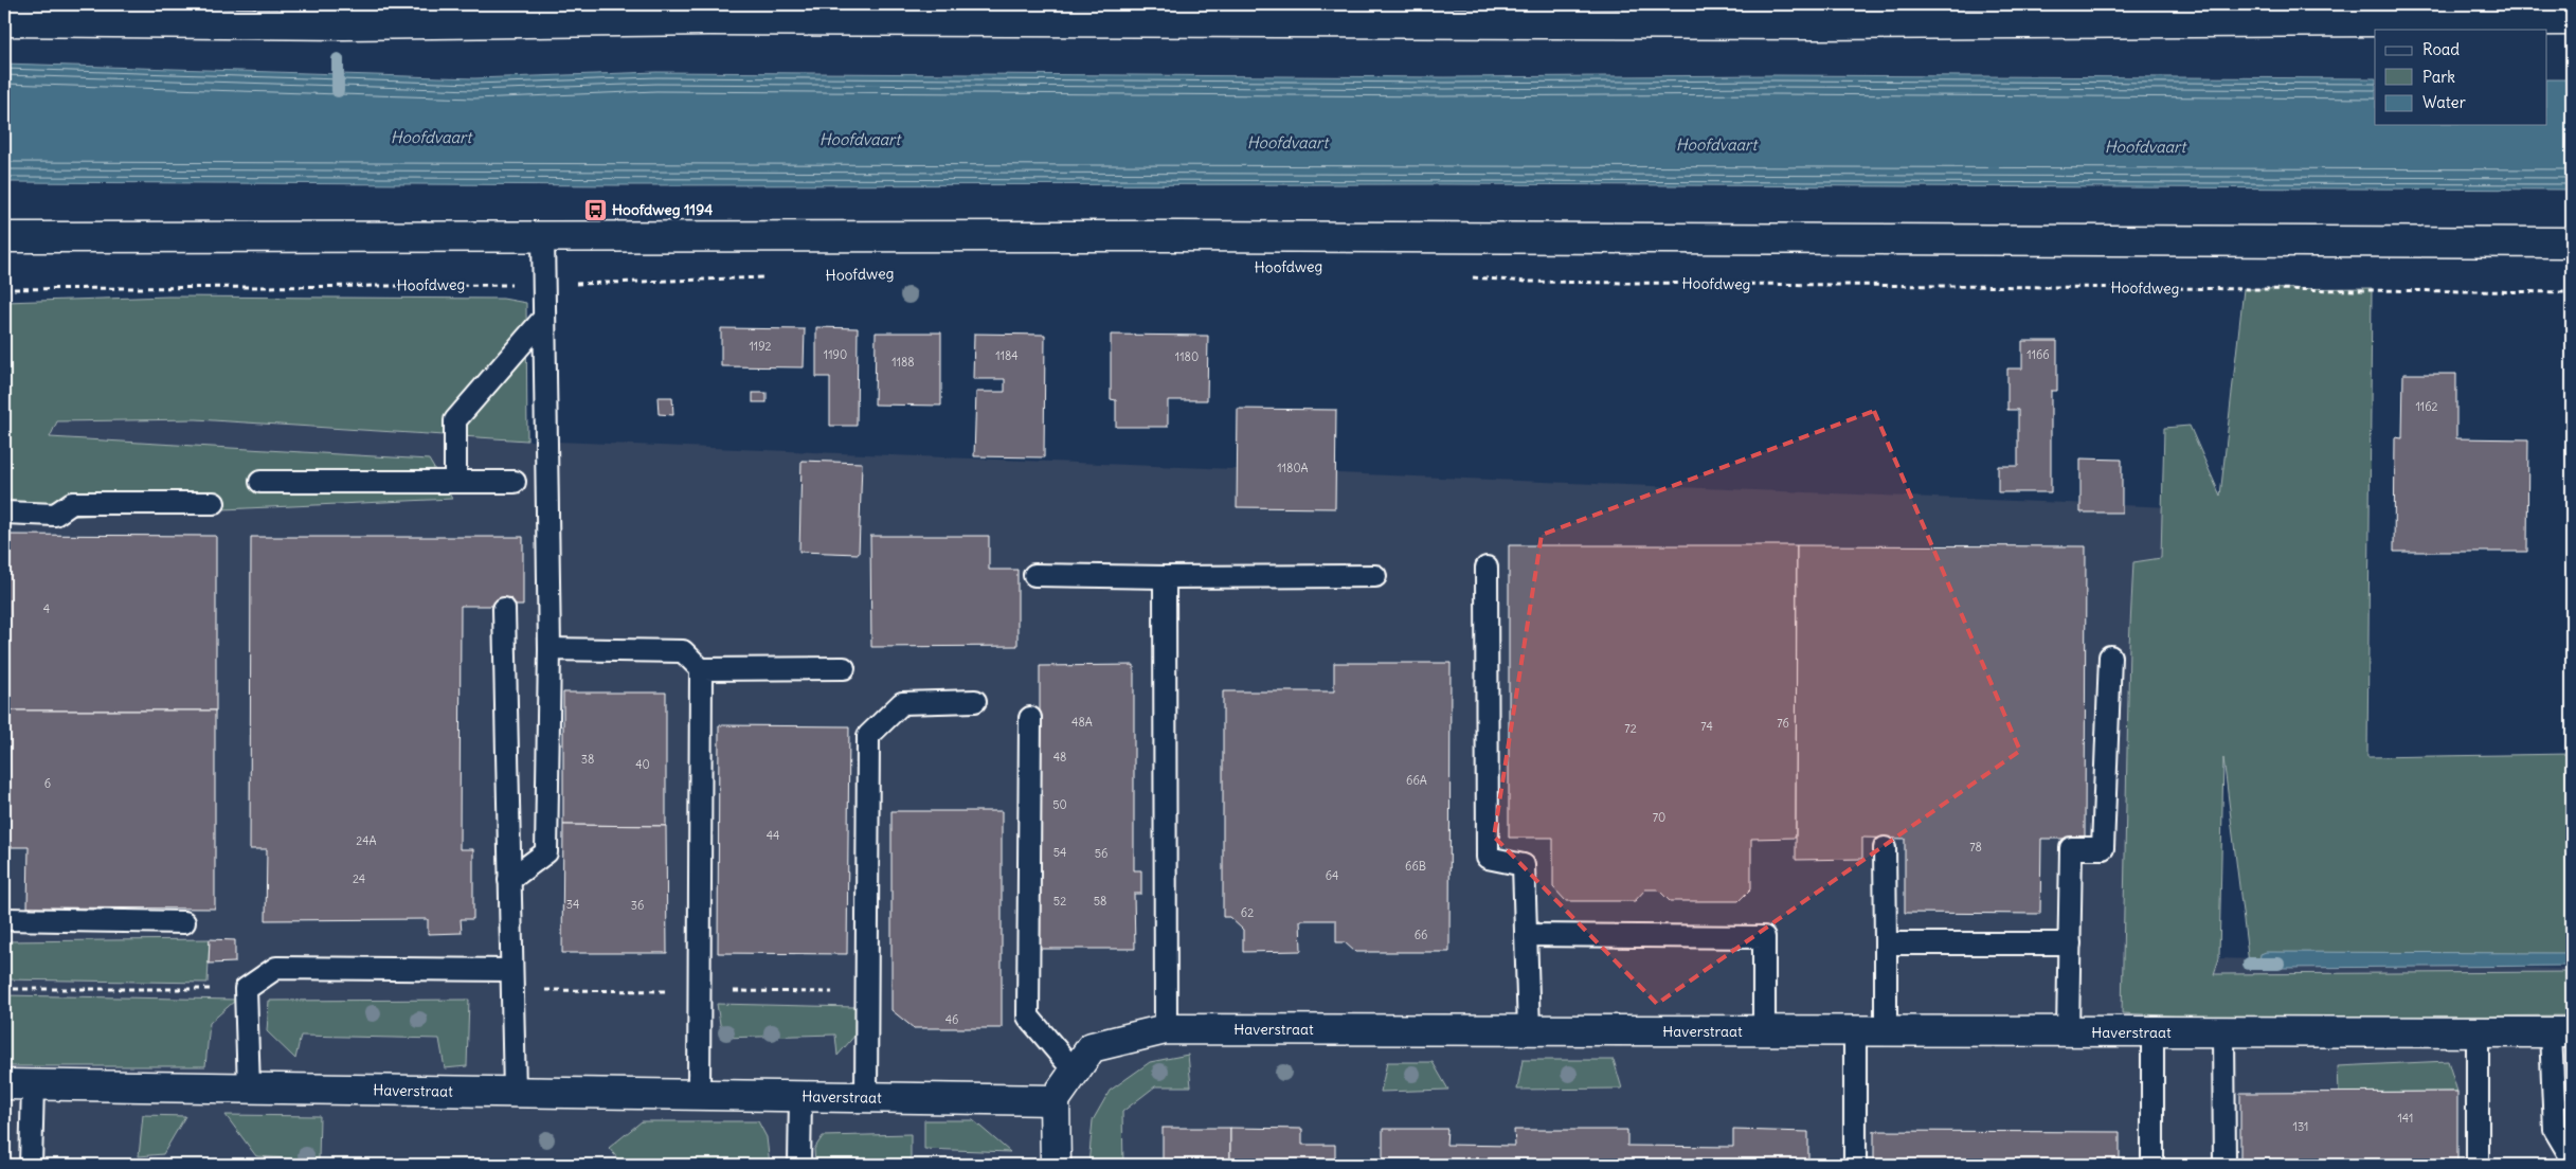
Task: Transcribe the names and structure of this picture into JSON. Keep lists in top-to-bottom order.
{
  "streets": {
    "street": ["Hoofdweg", "Haverstraat"]
  },
  "water": ["Hoofdvaart"],
  "places": {
    "bus stop": ["Hoofdweg 1194"]
  },
  "house_numbers": [
    "1192",
    "1190",
    "1166",
    "1184",
    "1180",
    "1188",
    "1162",
    "1180A",
    "4",
    "48A",
    "76",
    "74",
    "72",
    "48",
    "38",
    "40",
    "66A",
    "6",
    "50",
    "70",
    "44",
    "24A",
    "78",
    "54",
    "56",
    "66B",
    "64",
    "24",
    "52",
    "58",
    "34",
    "36",
    "62",
    "66",
    "46",
    "141",
    "131"
  ],
  "legend": ["Road", "Park", "Water"]
}
